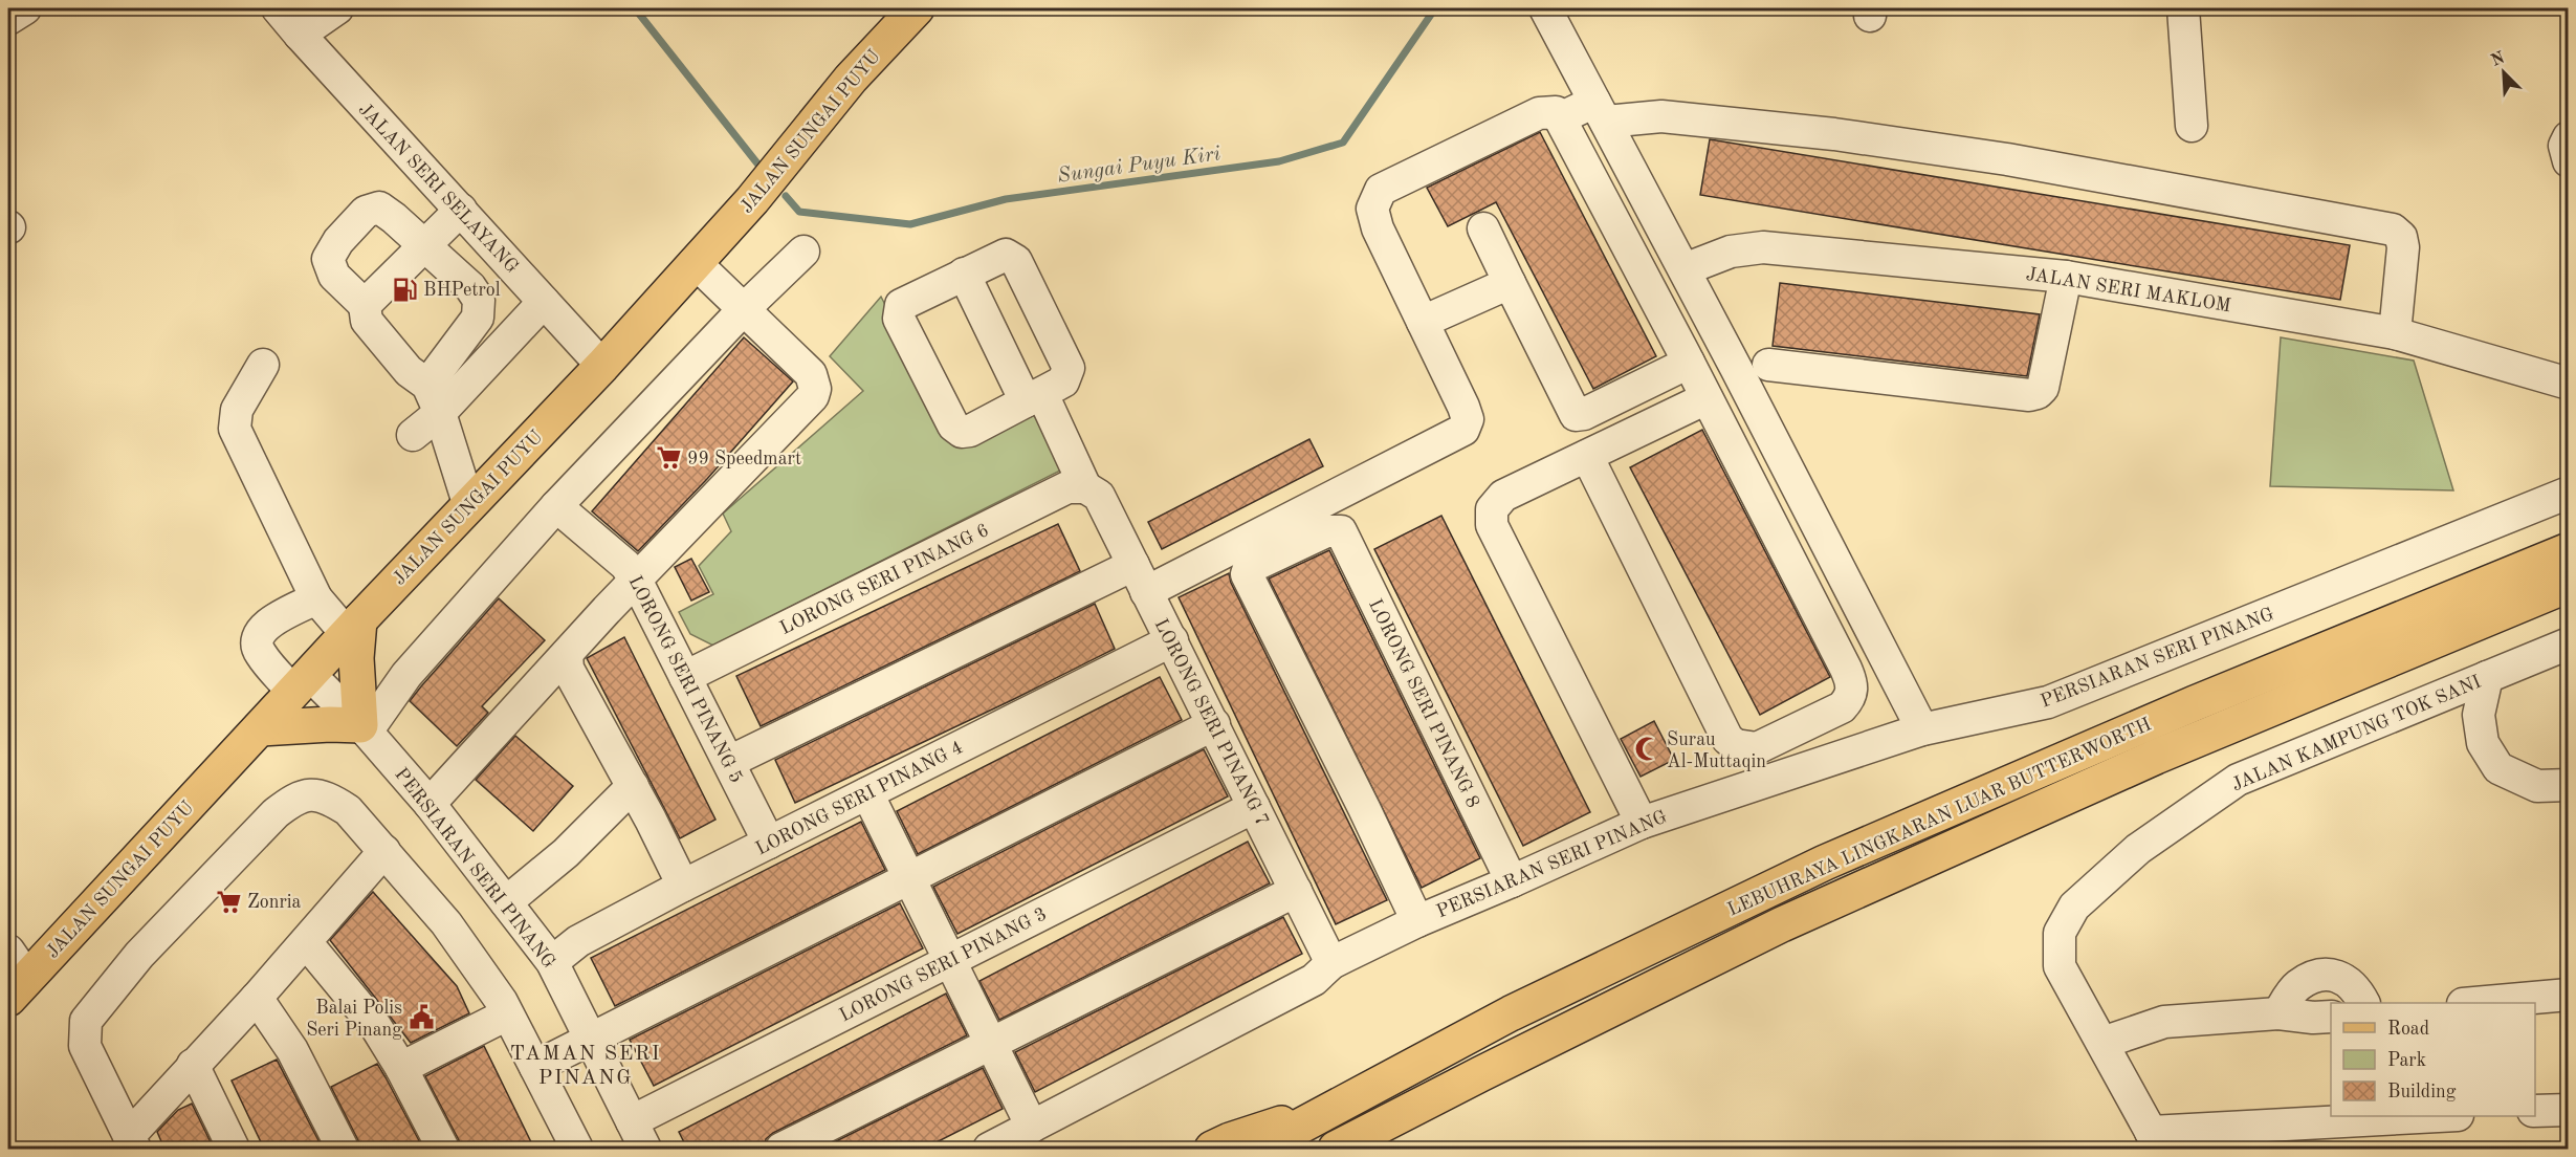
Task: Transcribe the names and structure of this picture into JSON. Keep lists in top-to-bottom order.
{
  "streets": {
    "main road": ["JALAN SUNGAI PUYU", "LEBUHRAYA LINGKARAN LUAR BUTTERWORTH"],
    "street": [
      "JALAN SERI SELAYANG",
      "JALAN SERI MAKLOM",
      "LORONG SERI PINANG 6",
      "PERSIARAN SERI PINANG",
      "LORONG SERI PINANG 5",
      "LORONG SERI PINANG 8",
      "LORONG SERI PINANG 7",
      "JALAN KAMPUNG TOK SANI",
      "LORONG SERI PINANG 4",
      "LORONG SERI PINANG 3"
    ]
  },
  "crossings": [
    ["JALAN SUNGAI PUYU", "JALAN SERI SELAYANG"],
    ["JALAN SUNGAI PUYU", "PERSIARAN SERI PINANG"],
    ["LORONG SERI PINANG 6", "LORONG SERI PINANG 5"],
    ["LORONG SERI PINANG 6", "LORONG SERI PINANG 7"],
    ["PERSIARAN SERI PINANG", "LORONG SERI PINANG 8"],
    ["PERSIARAN SERI PINANG", "LORONG SERI PINANG 7"],
    ["PERSIARAN SERI PINANG", "LORONG SERI PINANG 4"],
    ["PERSIARAN SERI PINANG", "LORONG SERI PINANG 3"],
    ["LORONG SERI PINANG 5", "LORONG SERI PINANG 4"],
    ["LORONG SERI PINANG 7", "LORONG SERI PINANG 4"],
    ["LORONG SERI PINANG 7", "LORONG SERI PINANG 3"]
  ],
  "districts": ["TAMAN SERI PINANG"],
  "water": ["Sungai Puyu Kiri"],
  "places": {
    "fuel station": ["BHPetrol"],
    "supermarket": ["99 Speedmart", "Zonria"],
    "mosque": ["Surau Al-Muttaqin"],
    "public building": ["Balai Polis Seri Pinang"]
  },
  "legend": ["Road", "Park", "Building"],
  "north": "top left"
}
